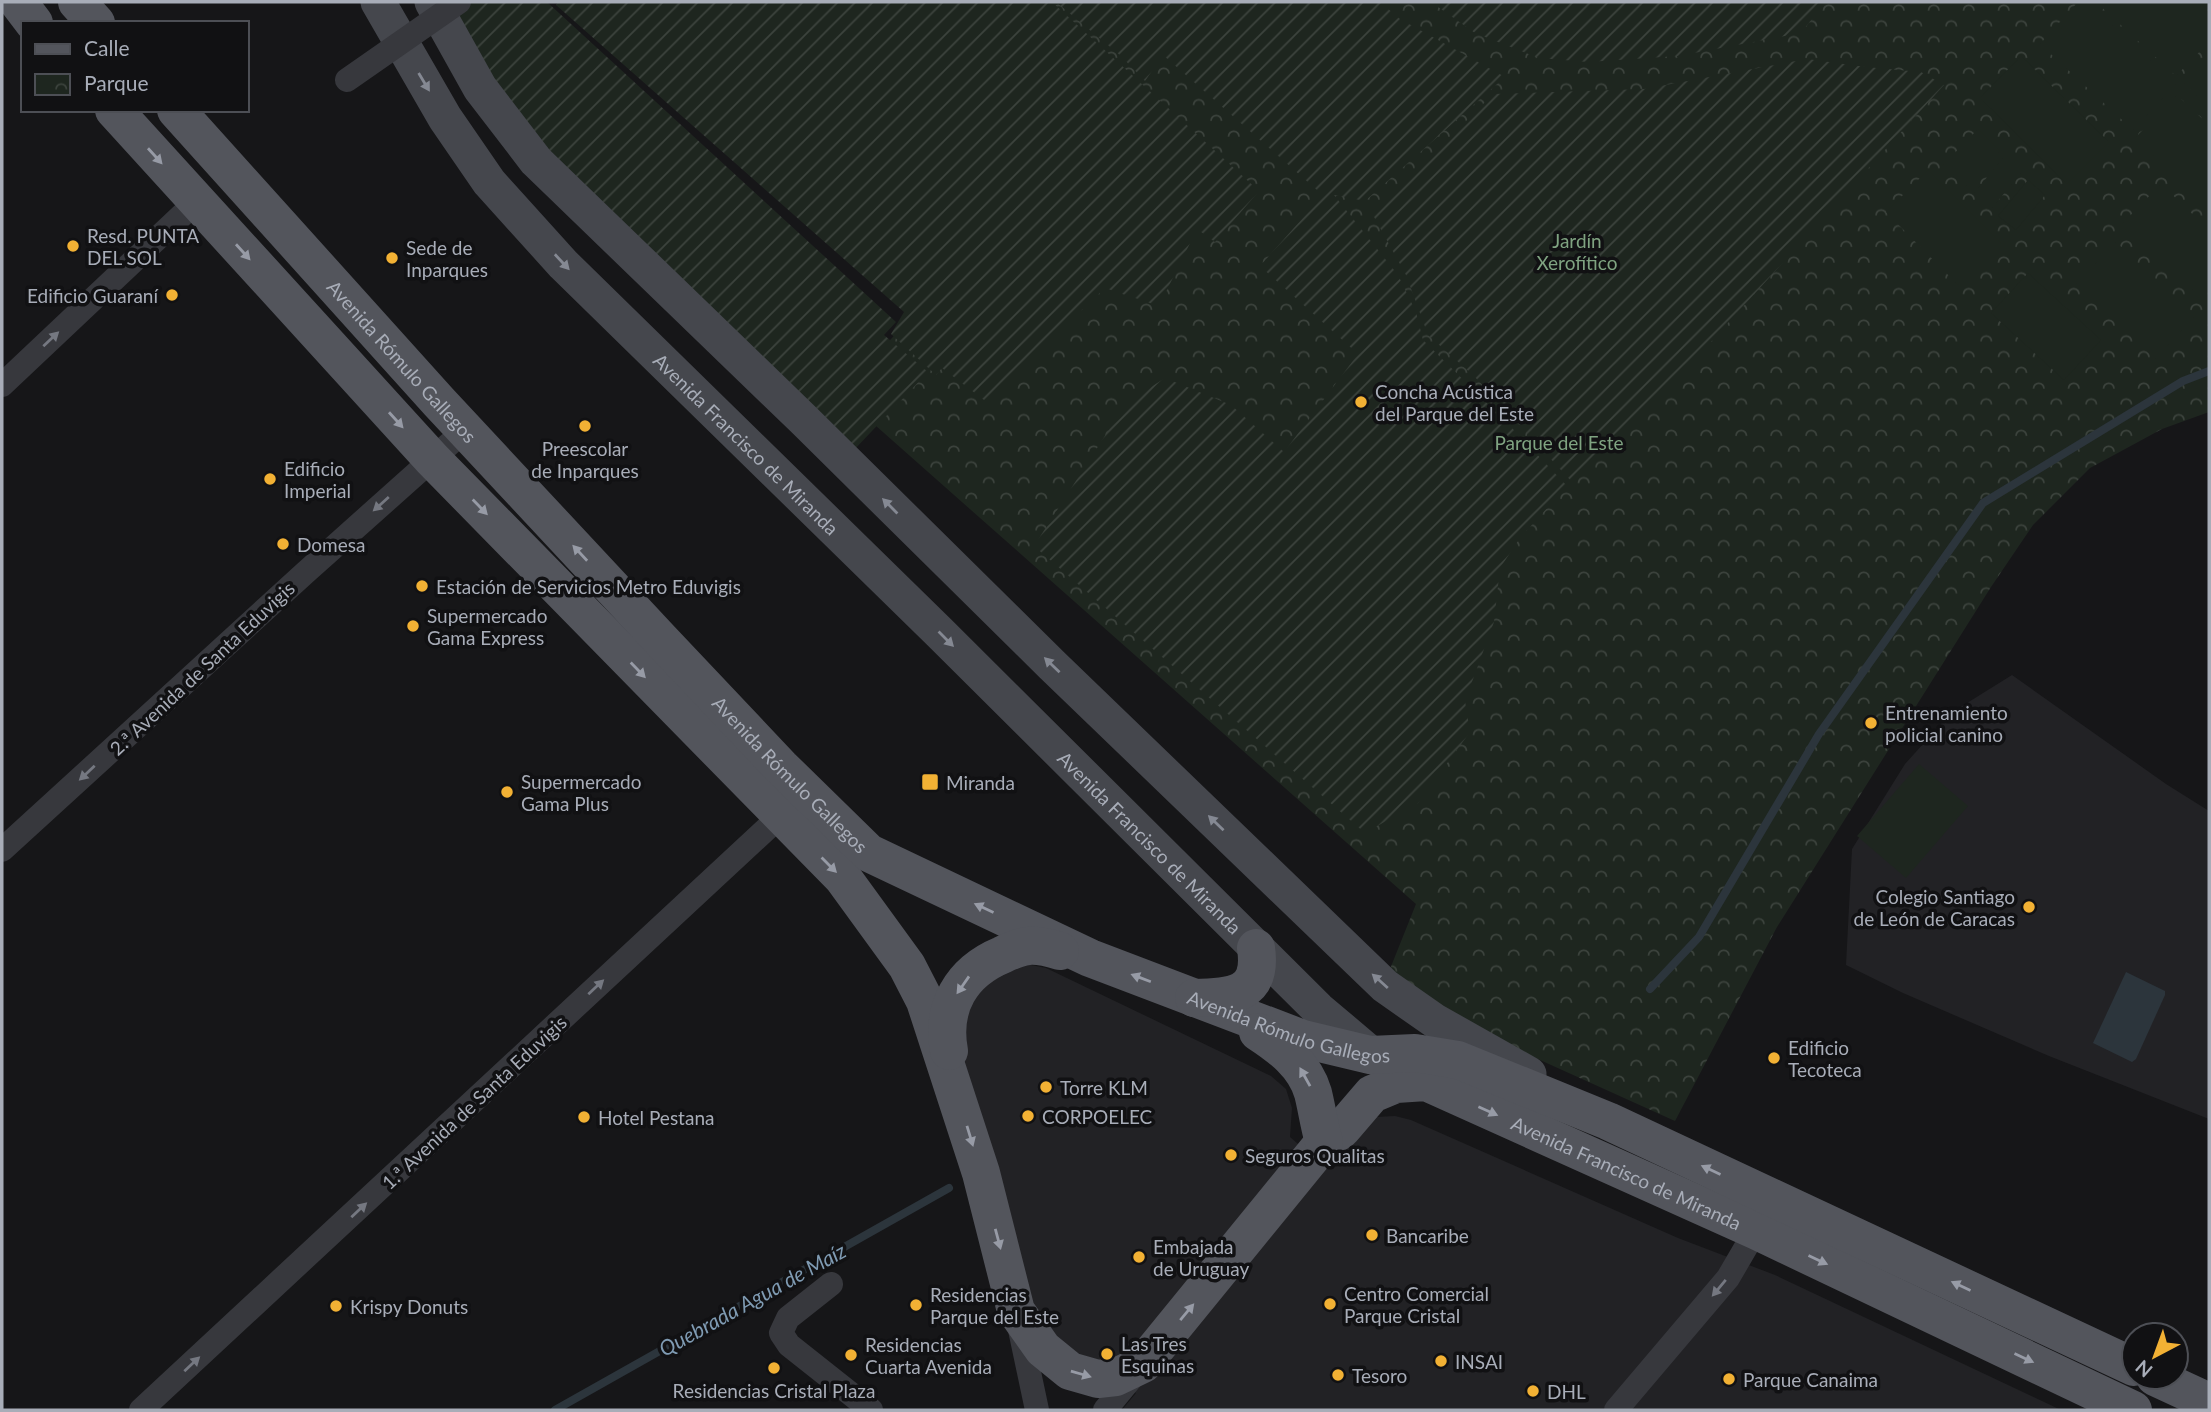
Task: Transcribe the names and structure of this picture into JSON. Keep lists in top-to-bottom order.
{
  "streets": {
    "main road": ["Avenida Rómulo Gallegos", "Avenida Francisco de Miranda"],
    "street": ["2.ª Avenida de Santa Eduvigis", "1.ª Avenida de Santa Eduvigis"]
  },
  "crossings": [
    ["Avenida Rómulo Gallegos", "Avenida Francisco de Miranda"],
    ["Avenida Rómulo Gallegos", "2.ª Avenida de Santa Eduvigis"],
    ["Avenida Rómulo Gallegos", "1.ª Avenida de Santa Eduvigis"]
  ],
  "one_way": ["2.ª Avenida de Santa Eduvigis", "1.ª Avenida de Santa Eduvigis"],
  "water": ["Quebrada Agua de Maíz"],
  "parks": ["Jardín Xerofítico", "Parque del Este"],
  "places": {
    "other": [
      "Resd. PUNTA DEL SOL",
      "Sede de Inparques",
      "Edificio Guaraní",
      "Concha Acústica del Parque del Este",
      "Preescolar de Inparques",
      "Edificio Imperial",
      "Domesa",
      "Estación de Servicios Metro Eduvigis",
      "Supermercado Gama Express",
      "Entrenamiento policial canino",
      "Supermercado Gama Plus",
      "Colegio Santiago de León de Caracas",
      "Edificio Tecoteca",
      "Torre KLM",
      "CORPOELEC",
      "Hotel Pestana",
      "Seguros Qualitas",
      "Bancaribe",
      "Embajada de Uruguay",
      "Centro Comercial Parque Cristal",
      "Residencias Parque del Este",
      "Krispy Donuts",
      "Las Tres Esquinas",
      "Residencias Cuarta Avenida",
      "INSAI",
      "Residencias Cristal Plaza",
      "Tesoro",
      "Parque Canaima",
      "DHL"
    ],
    "transit": ["Miranda"]
  },
  "legend": ["Calle", "Parque"],
  "north": "bottom left"
}
